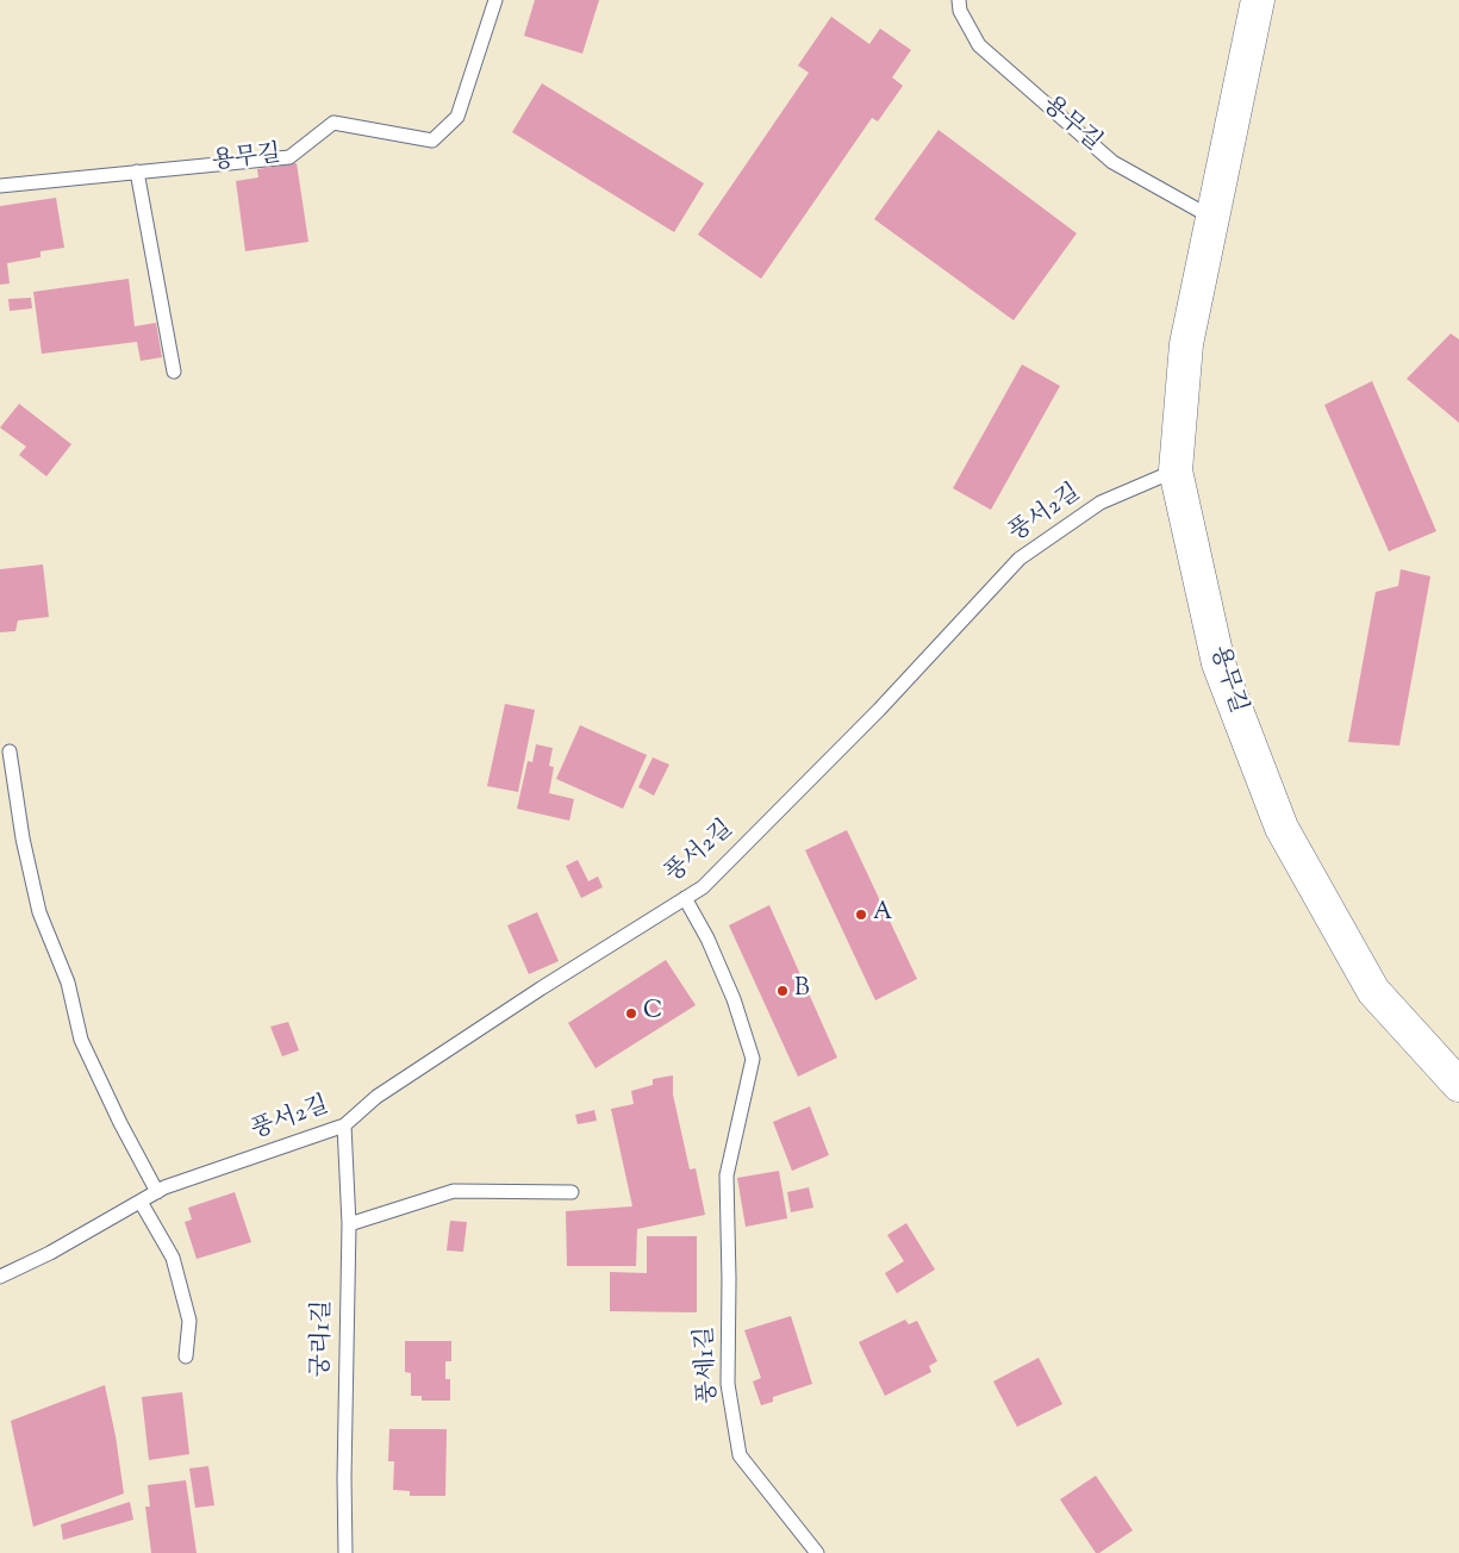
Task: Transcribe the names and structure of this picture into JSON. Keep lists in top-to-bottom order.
{
  "streets": {
    "street": ["용무길"],
    "lane": ["풍서2길", "궁리1길", "풍세1길"]
  },
  "crossings": [
    ["용무길", "풍서2길"],
    ["풍서2길", "궁리1길"],
    ["풍서2길", "풍세1길"]
  ],
  "places": ["A", "B", "C"]
}
